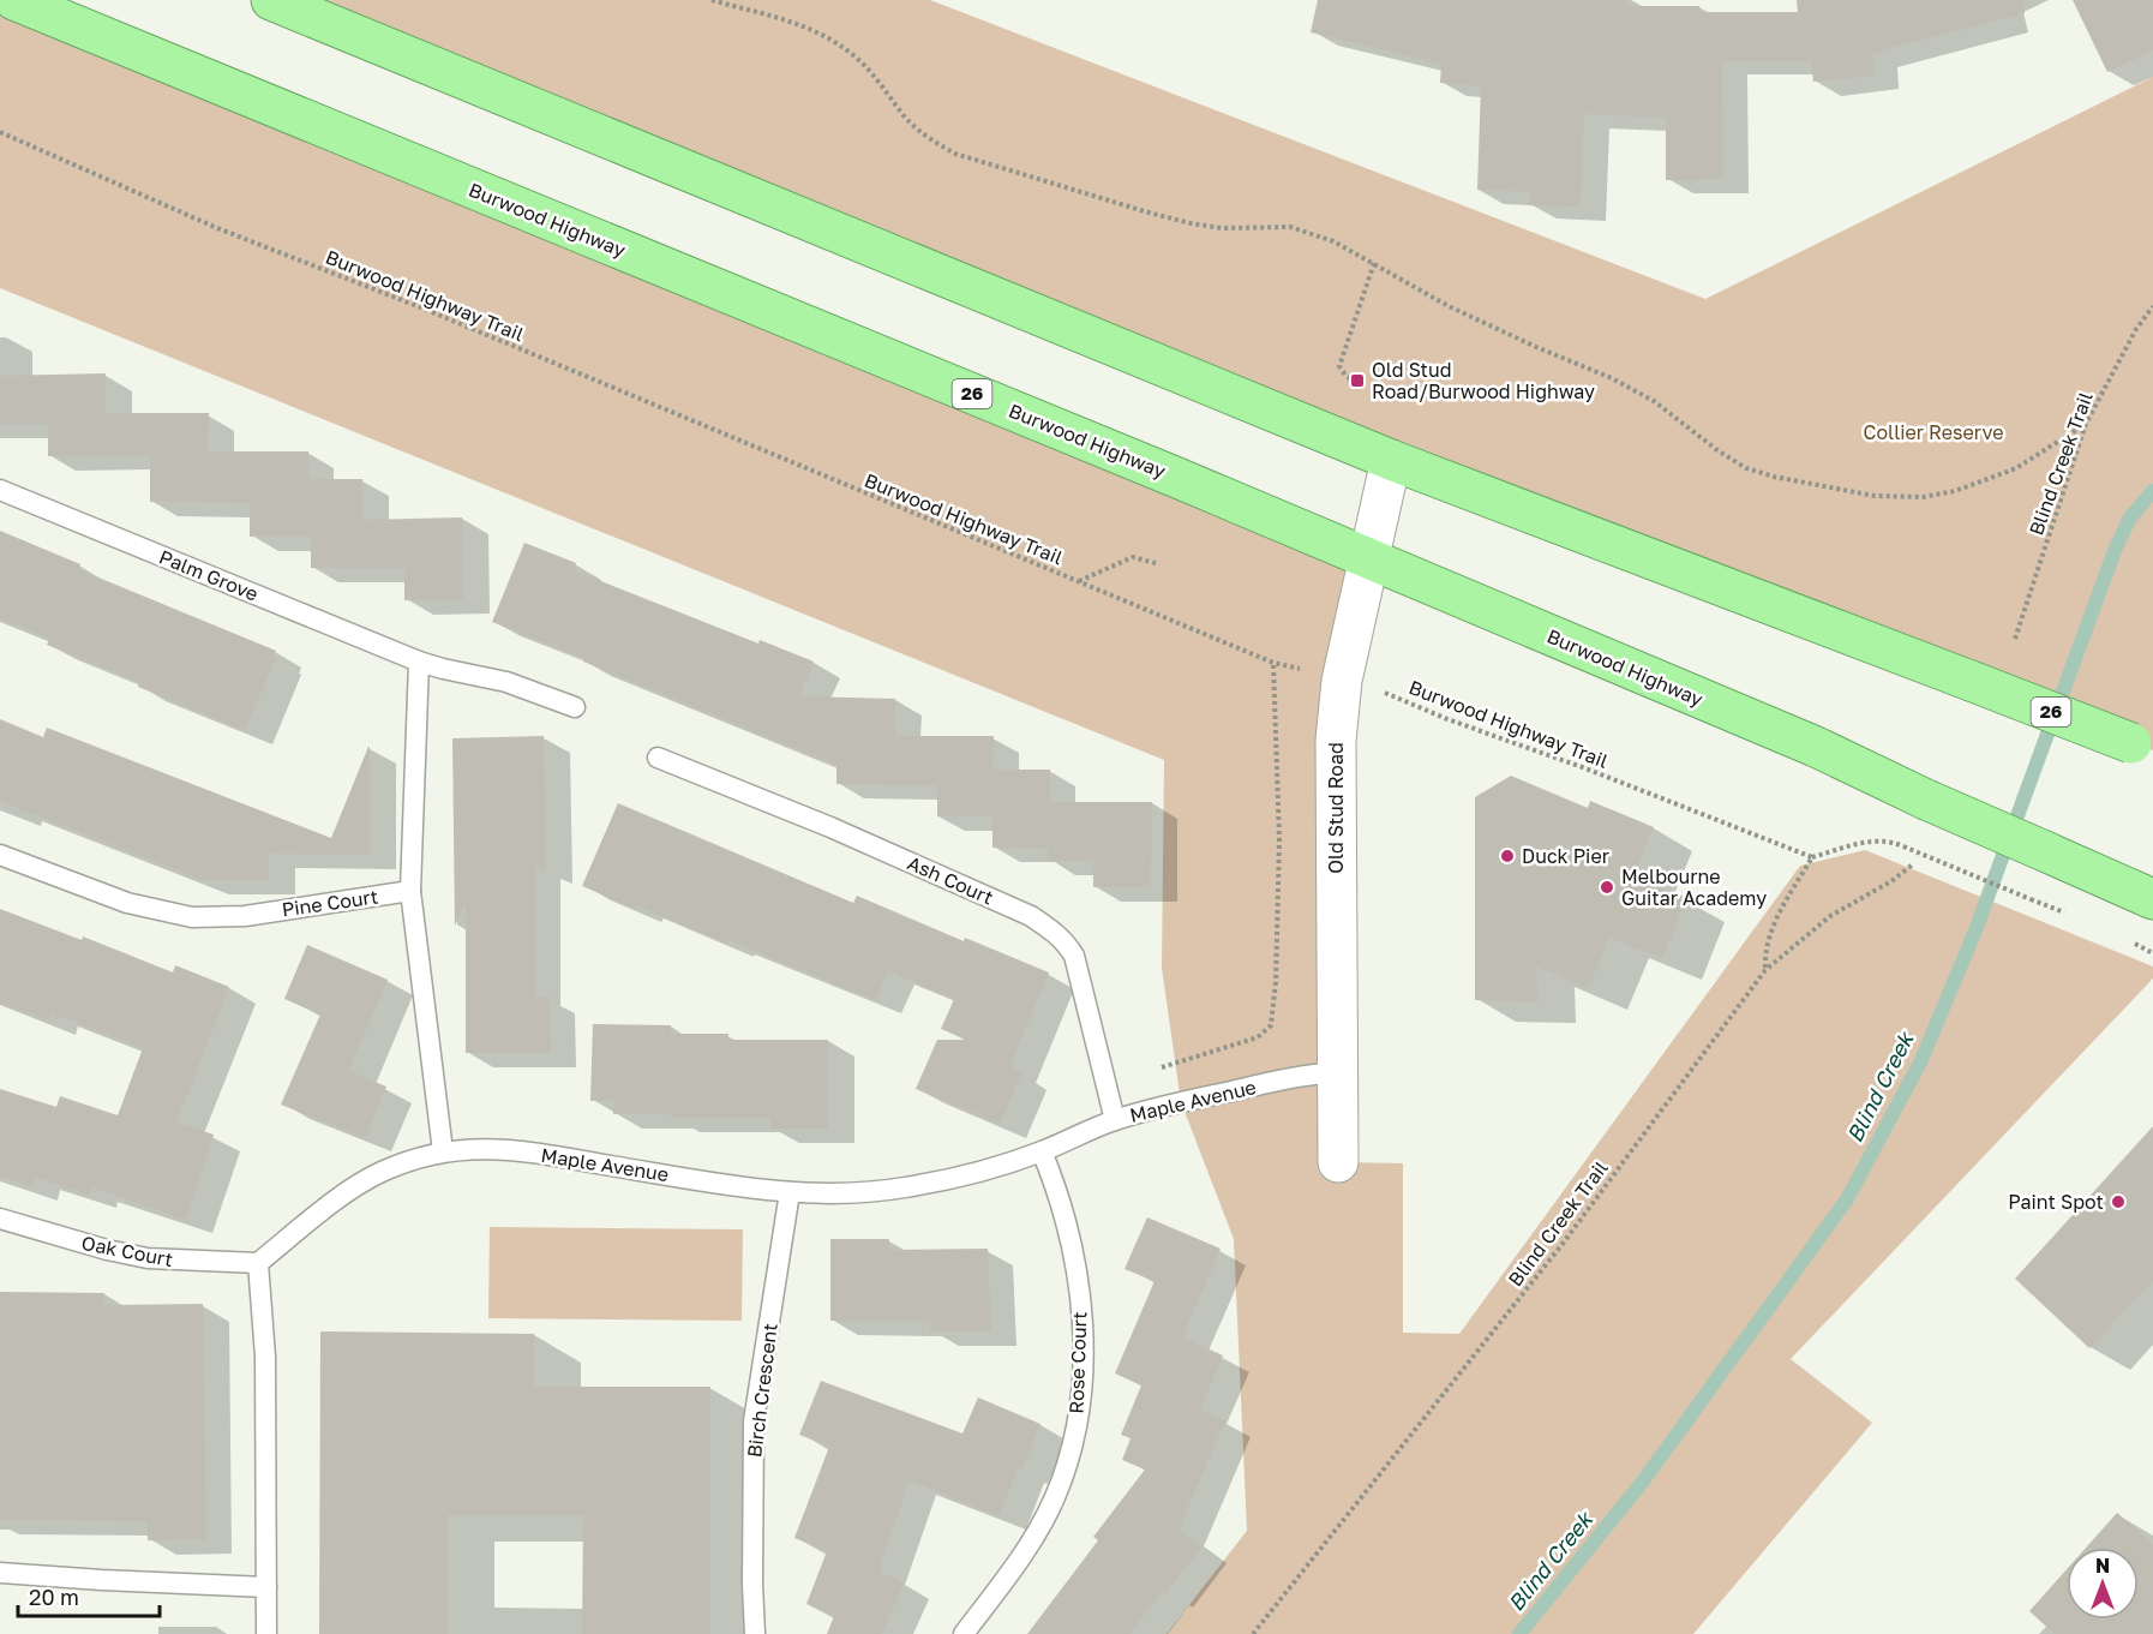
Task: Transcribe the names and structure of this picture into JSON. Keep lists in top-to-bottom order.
{
  "streets": {
    "highway": ["Burwood Highway", "26"],
    "street": ["Old Stud Road"],
    "lane": [
      "Palm Grove",
      "Ash Court",
      "Pine Court",
      "Maple Avenue",
      "Oak Court",
      "Rose Court",
      "Birch Crescent"
    ],
    "path": ["Burwood Highway Trail", "Blind Creek Trail"]
  },
  "crossings": [
    ["Burwood Highway", "Old Stud Road"],
    ["Burwood Highway Trail", "Old Stud Road"],
    ["26", "Old Stud Road"],
    ["Old Stud Road", "Maple Avenue"],
    ["Ash Court", "Maple Avenue"],
    ["Maple Avenue", "Oak Court"],
    ["Maple Avenue", "Rose Court"],
    ["Maple Avenue", "Birch Crescent"]
  ],
  "water": ["Blind Creek"],
  "parks": ["Collier Reserve"],
  "places": {
    "transit": ["Old Stud Road/Burwood Highway"],
    "other": ["Duck Pier", "Melbourne Guitar Academy", "Paint Spot"]
  },
  "scale_bar": "20 m",
  "north": "top"
}
